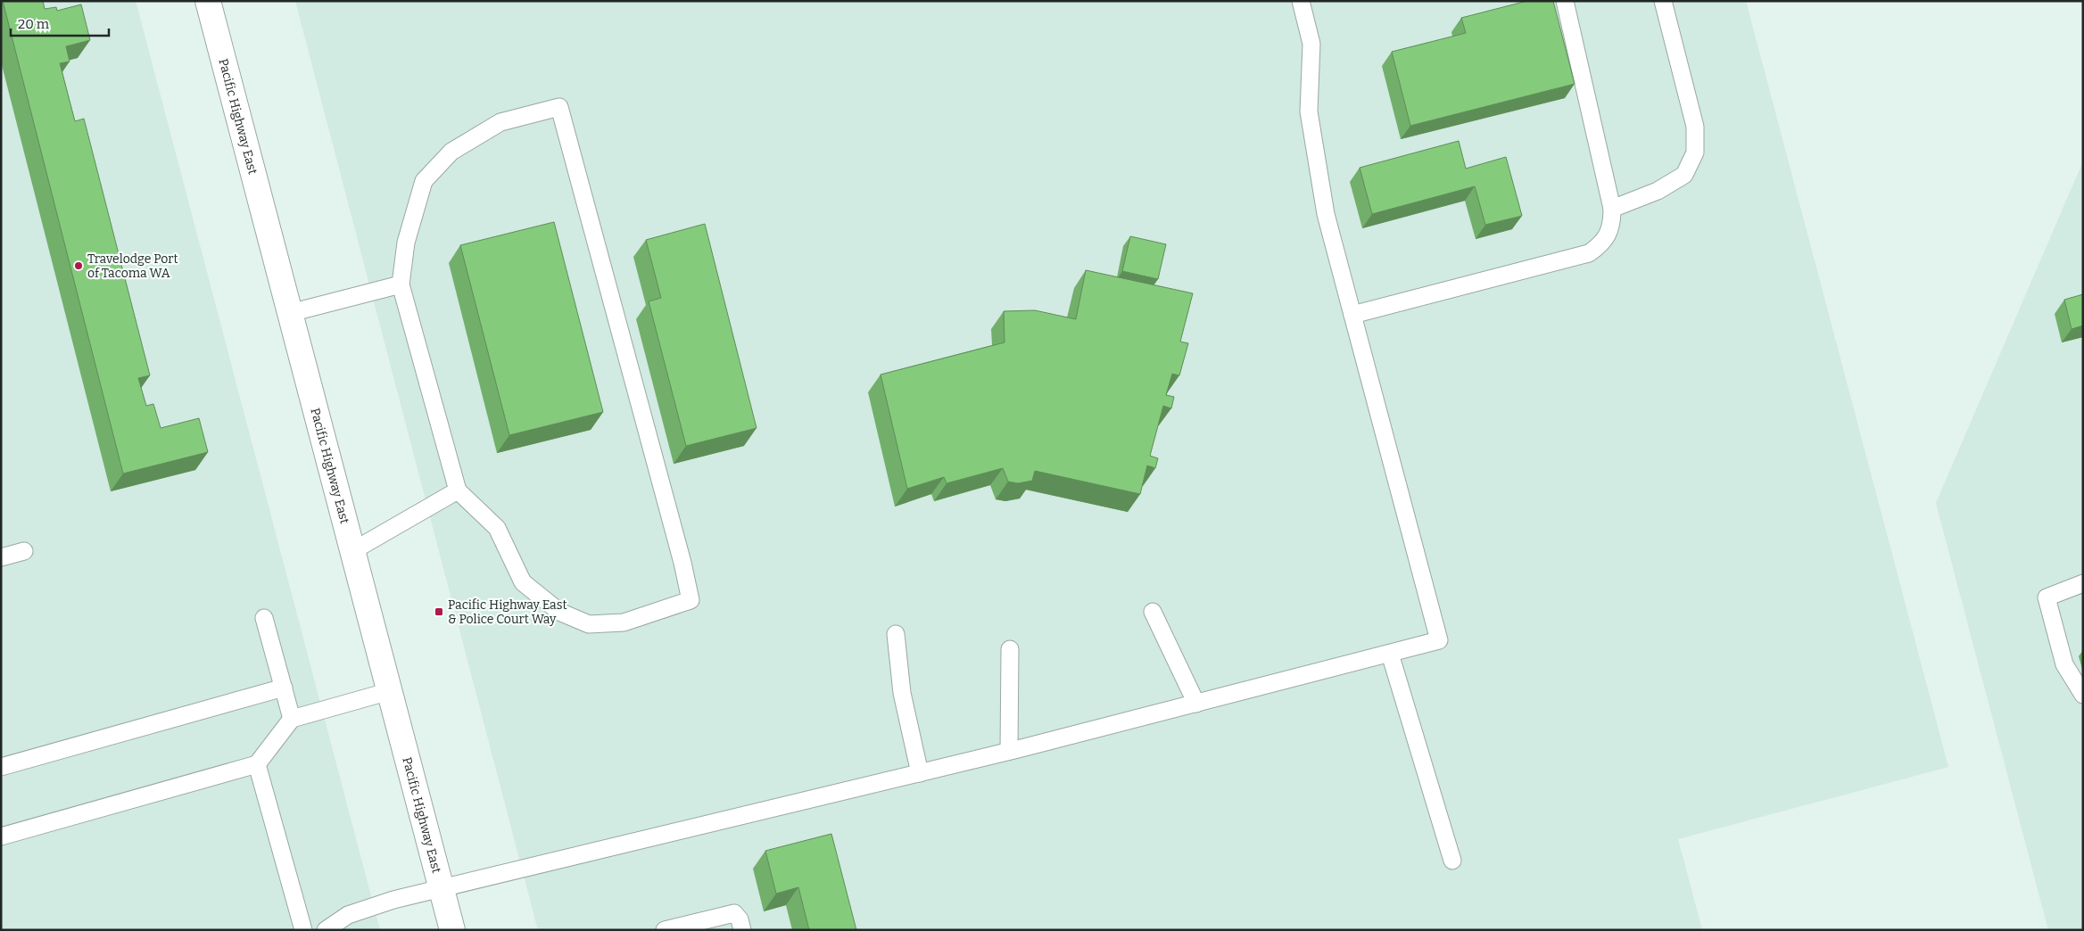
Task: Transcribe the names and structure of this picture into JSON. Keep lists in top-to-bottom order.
{
  "streets": {
    "main road": ["Pacific Highway East"]
  },
  "places": {
    "other": ["Travelodge Port of Tacoma WA"],
    "transit": ["Pacific Highway East & Police Court Way"]
  },
  "scale_bar": "20 m"
}
